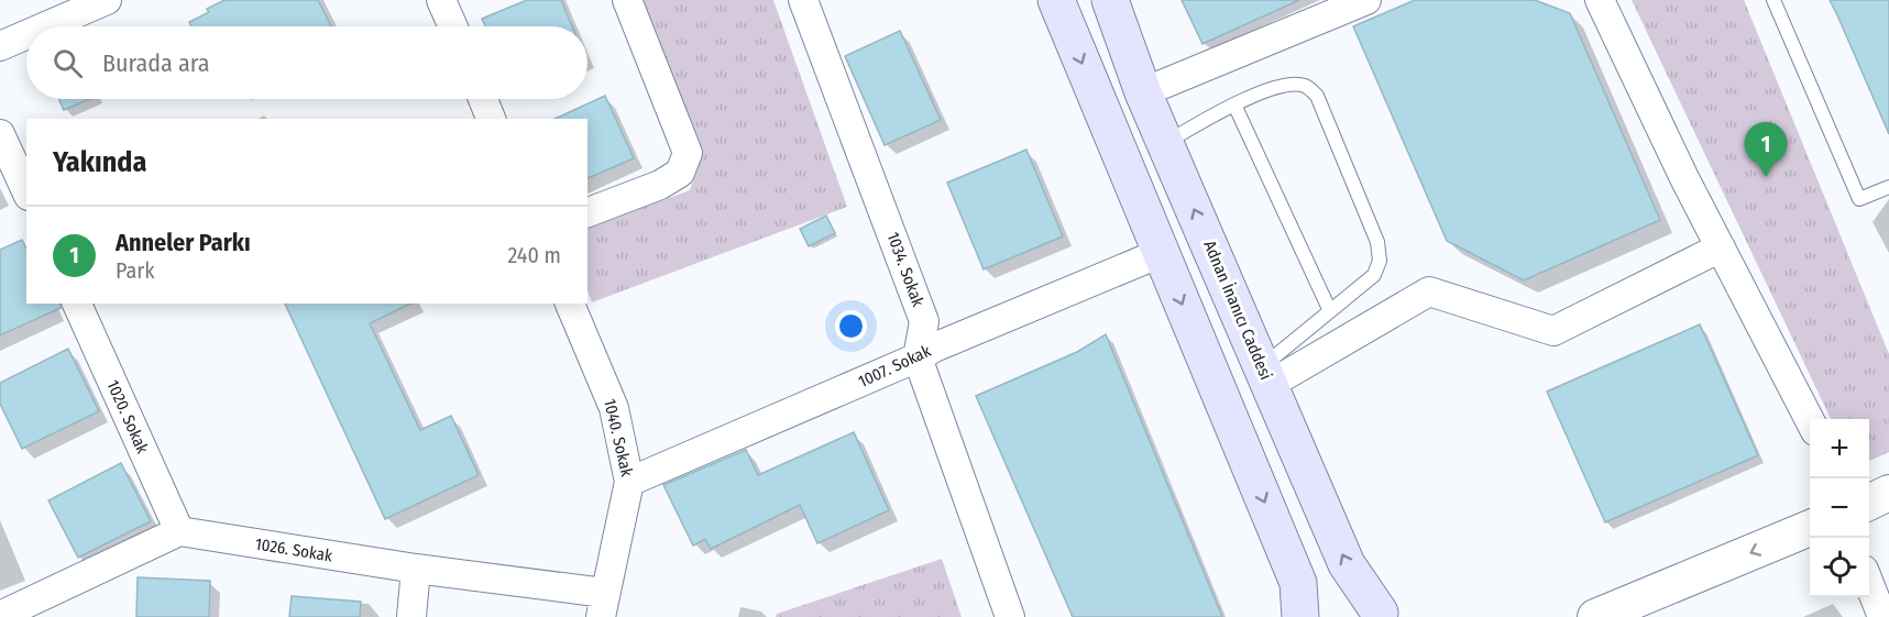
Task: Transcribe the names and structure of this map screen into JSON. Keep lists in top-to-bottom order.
{
  "streets": {
    "main road": ["Adnan İnanıcı Caddesi"],
    "street": [
      "1034. Sokak",
      "1007. Sokak",
      "1020. Sokak",
      "1040. Sokak",
      "1026. Sokak"
    ]
  },
  "crossings": [
    ["1034. Sokak", "1007. Sokak"],
    ["1007. Sokak", "1040. Sokak"],
    ["1020. Sokak", "1026. Sokak"],
    ["1040. Sokak", "1026. Sokak"]
  ],
  "page": {
    "search": "Burada ara",
    "heading": "Yakında",
    "pins": "1",
    "list": [
      {
        "mark": "1",
        "name": "Anneler Parkı",
        "note": "Park",
        "value": "240 m"
      }
    ],
    "map_buttons": ["+", "−"]
  }
}
